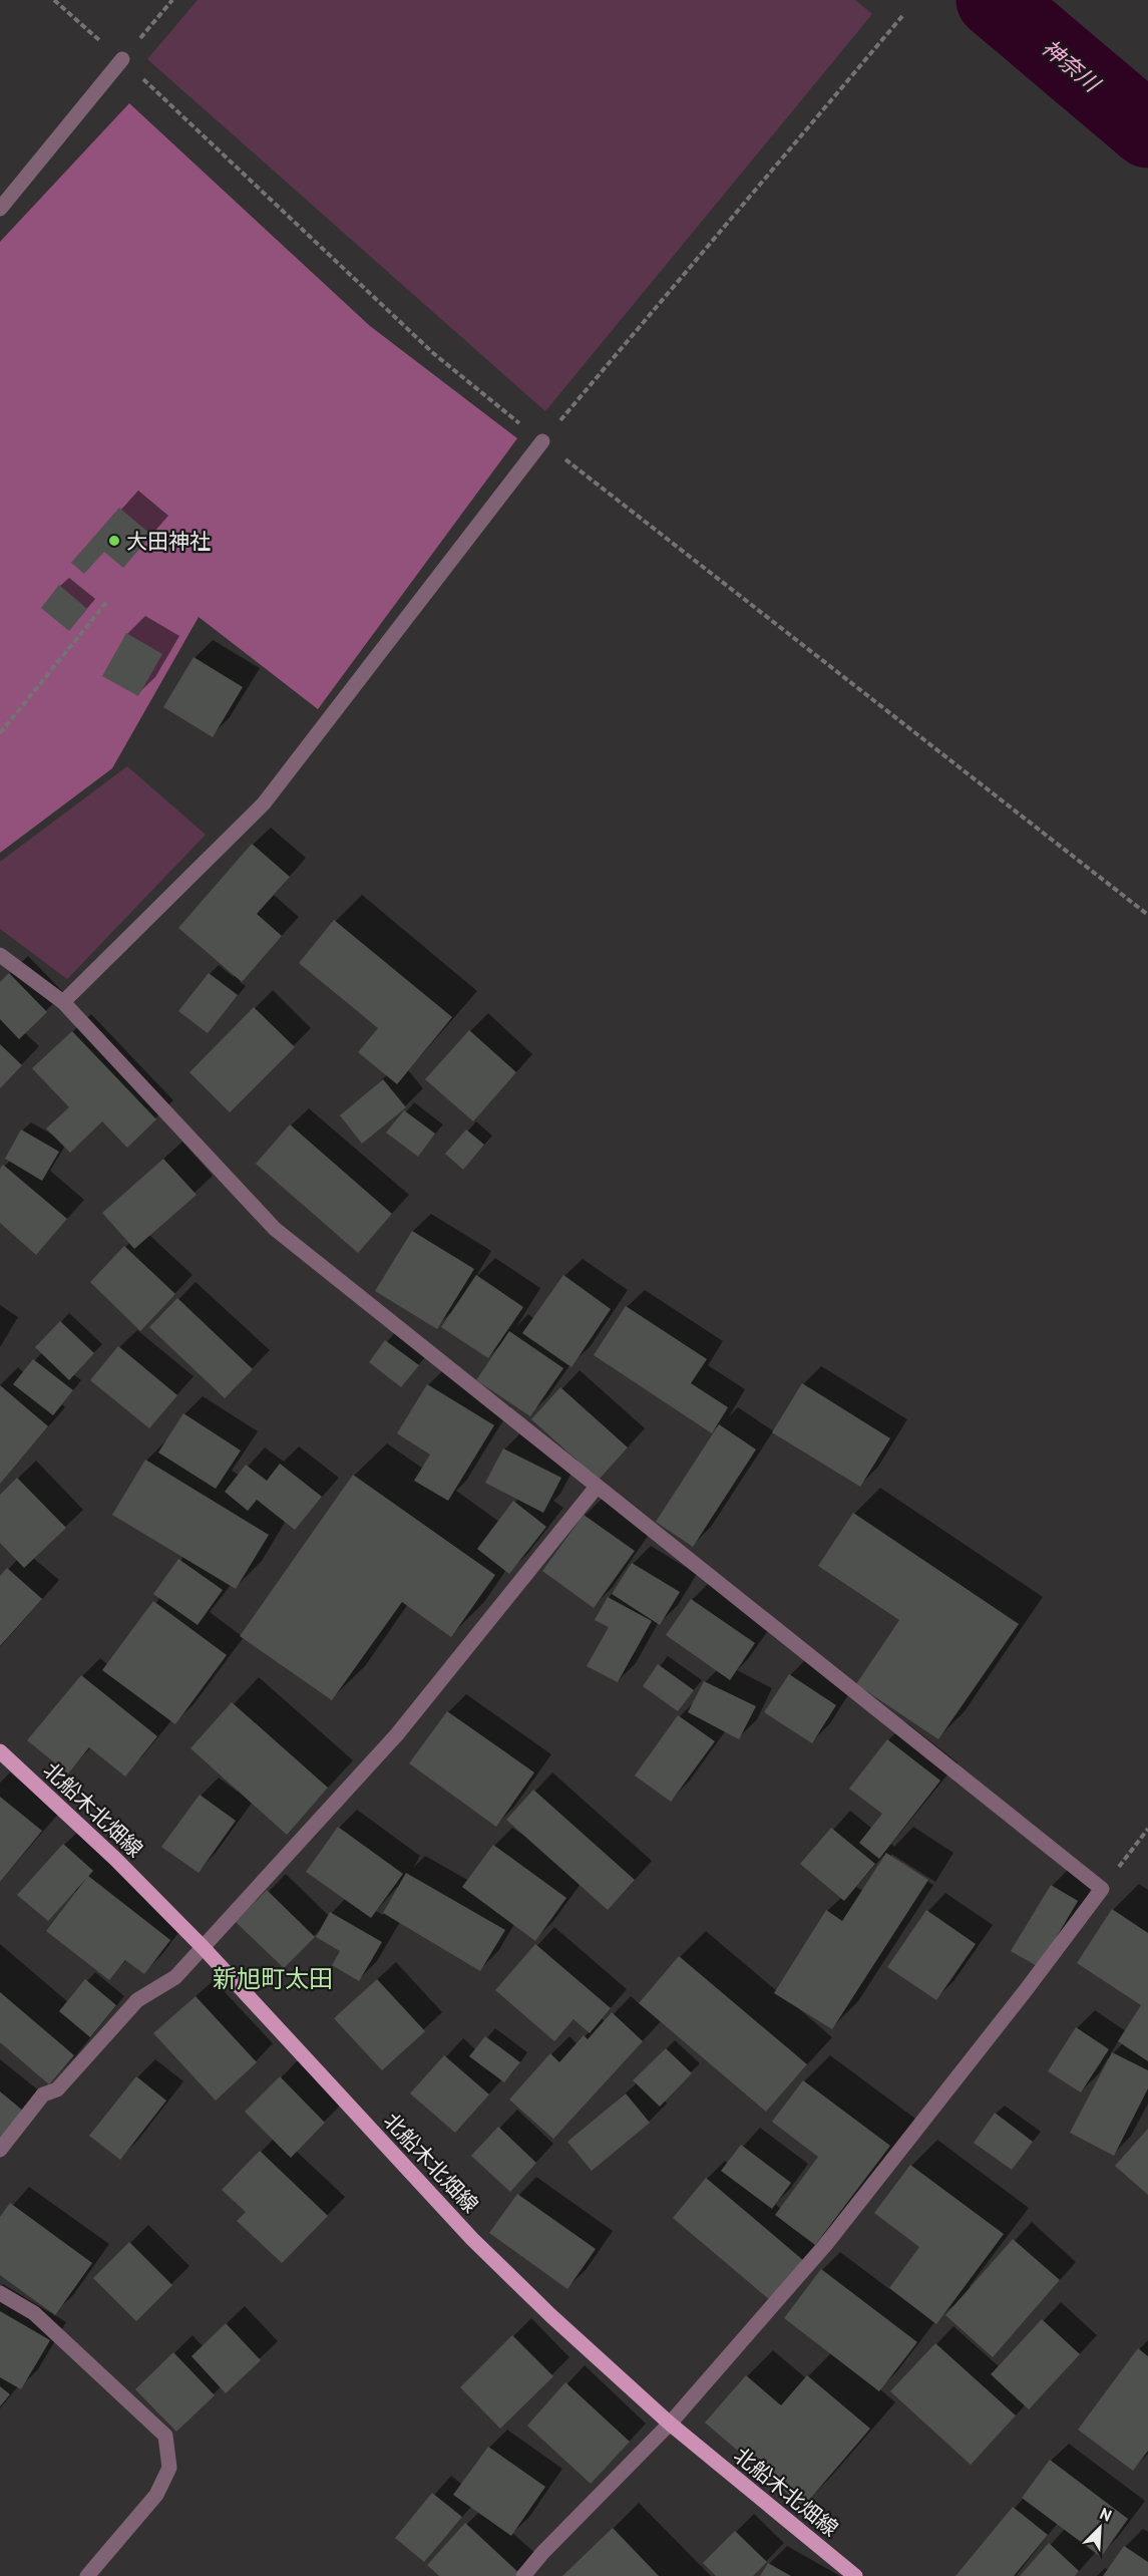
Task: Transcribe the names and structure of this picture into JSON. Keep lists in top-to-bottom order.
{
  "streets": {
    "main road": ["北船木北畑線"]
  },
  "districts": ["新旭町太田"],
  "water": ["神奈川"],
  "places": ["大田神社"],
  "north": "top right"
}
